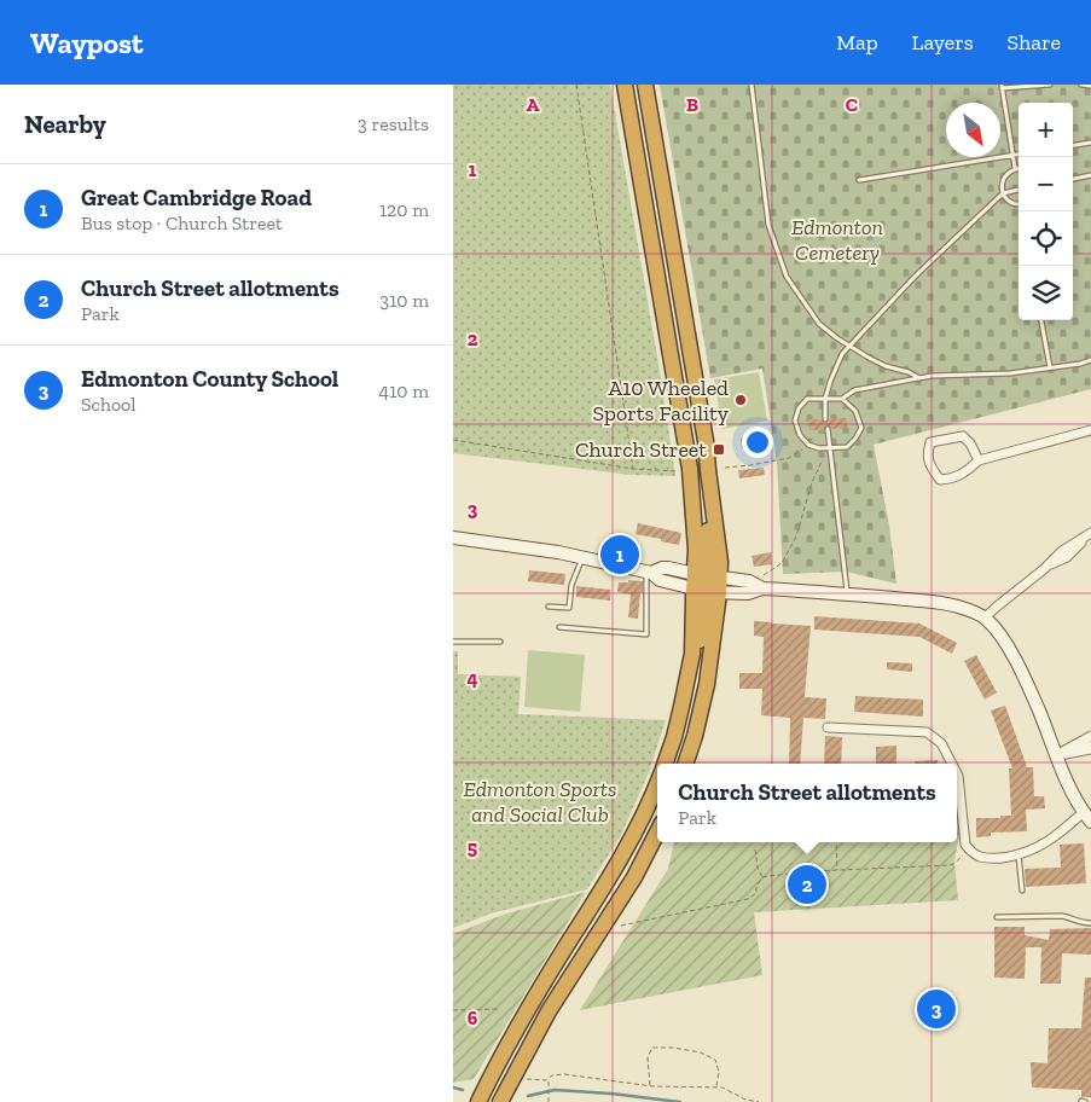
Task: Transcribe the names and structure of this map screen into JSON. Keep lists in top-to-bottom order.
{
  "parks": ["Edmonton Cemetery", "Edmonton Sports and Social Club"],
  "places": {
    "other": ["A10 Wheeled Sports Facility"],
    "transit": ["Church Street"]
  },
  "north": "bottom right",
  "page": {
    "header": "Waypost",
    "nav": ["Map", "Layers", "Share"],
    "heading": ["Nearby", "3 results"],
    "map_buttons": ["+", "−"],
    "list": [
      {
        "mark": "1",
        "name": "Great Cambridge Road",
        "note": "Bus stop · Church Street",
        "value": "120 m"
      },
      {
        "mark": "2",
        "name": "Church Street allotments",
        "note": "Park",
        "value": "310 m"
      },
      {
        "mark": "3",
        "name": "Edmonton County School",
        "note": "School",
        "value": "410 m"
      }
    ],
    "pins": ["1", "2", "3"],
    "popup": ["Church Street allotments", "Park"]
  },
  "grid": {
    "columns": ["A", "B", "C"],
    "rows": [
      "1",
      "2",
      "3",
      "4",
      "5",
      "6"
    ]
  }
}
